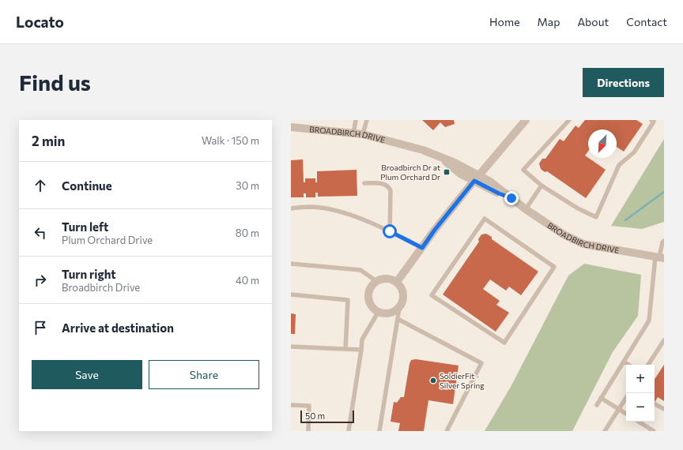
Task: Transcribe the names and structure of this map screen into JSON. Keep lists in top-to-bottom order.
{
  "streets": {
    "street": ["BROADBIRCH DRIVE"]
  },
  "places": {
    "transit": ["Broadbirch Dr at Plum Orchard Dr"],
    "other": ["SoldierFit - Silver Spring"]
  },
  "scale_bar": "50 m",
  "north": "bottom left",
  "page": {
    "header": "Locato",
    "nav": [
      "Home",
      "Map",
      "About",
      "Contact"
    ],
    "buttons": [
      "Directions",
      ["Save", "Share"]
    ],
    "title": "Find us",
    "heading": ["2 min", "Walk · 150 m"],
    "list": [
      ["Continue", "30 m"],
      ["Turn left", "Plum Orchard Drive", "80 m"],
      ["Turn right", "Broadbirch Drive", "40 m"],
      "Arrive at destination"
    ],
    "map_buttons": ["+", "−"],
    "scale": "50 m"
  }
}
